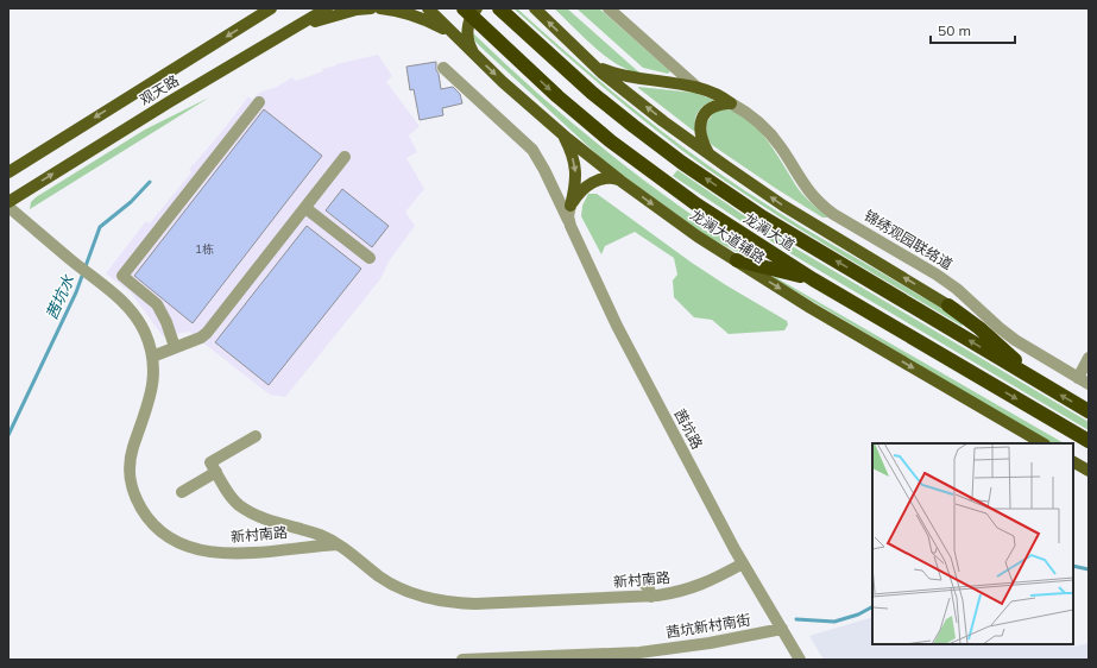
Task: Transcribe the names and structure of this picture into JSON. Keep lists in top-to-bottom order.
{
  "streets": {
    "highway": ["龙澜大道"],
    "main road": ["观天路", "龙澜大道辅路"],
    "street": [
      "锦绣观园联络道",
      "茜坑路",
      "新村南路",
      "茜坑新村南街"
    ]
  },
  "crossings": [
    ["茜坑路", "新村南路"],
    ["茜坑路", "茜坑新村南街"]
  ],
  "water": ["茜坑水"],
  "house_numbers": ["1栋"],
  "scale_bar": "50 m"
}
